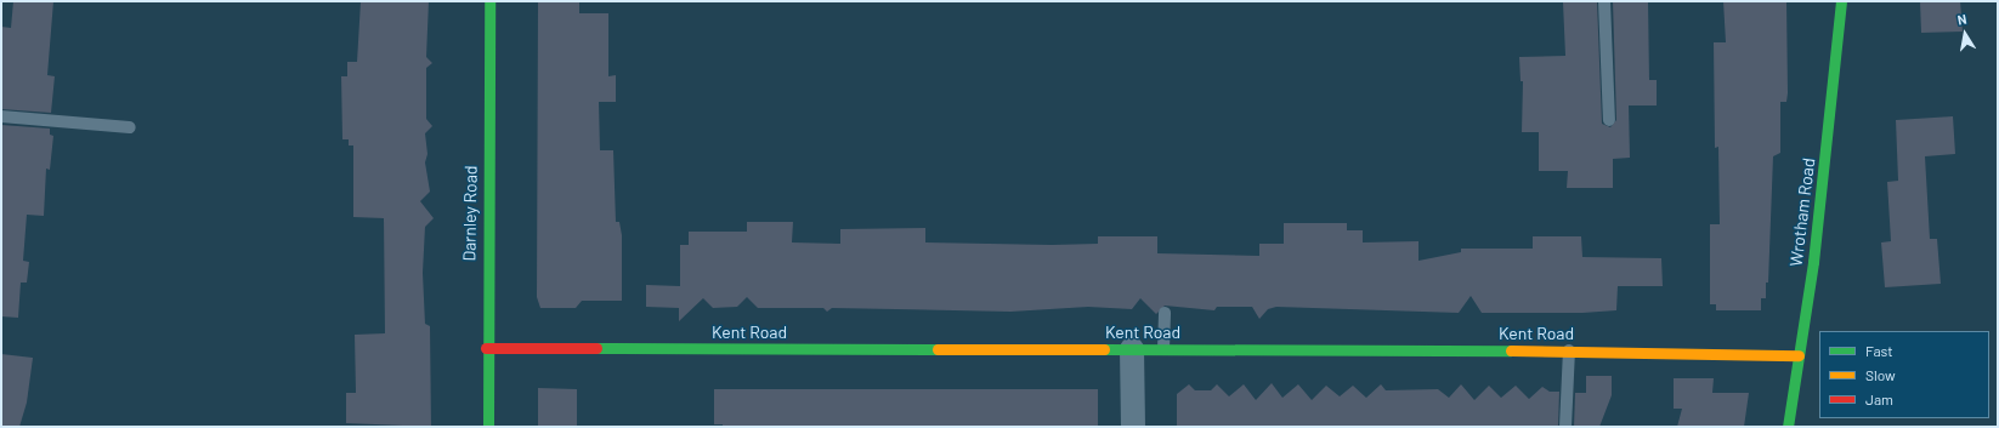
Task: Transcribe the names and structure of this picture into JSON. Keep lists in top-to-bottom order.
{
  "streets": {
    "street": ["Wrotham Road", "Darnley Road", "Kent Road"]
  },
  "crossings": [
    ["Wrotham Road", "Kent Road"],
    ["Darnley Road", "Kent Road"]
  ],
  "legend": ["Fast", "Slow", "Jam"],
  "north": "top"
}
